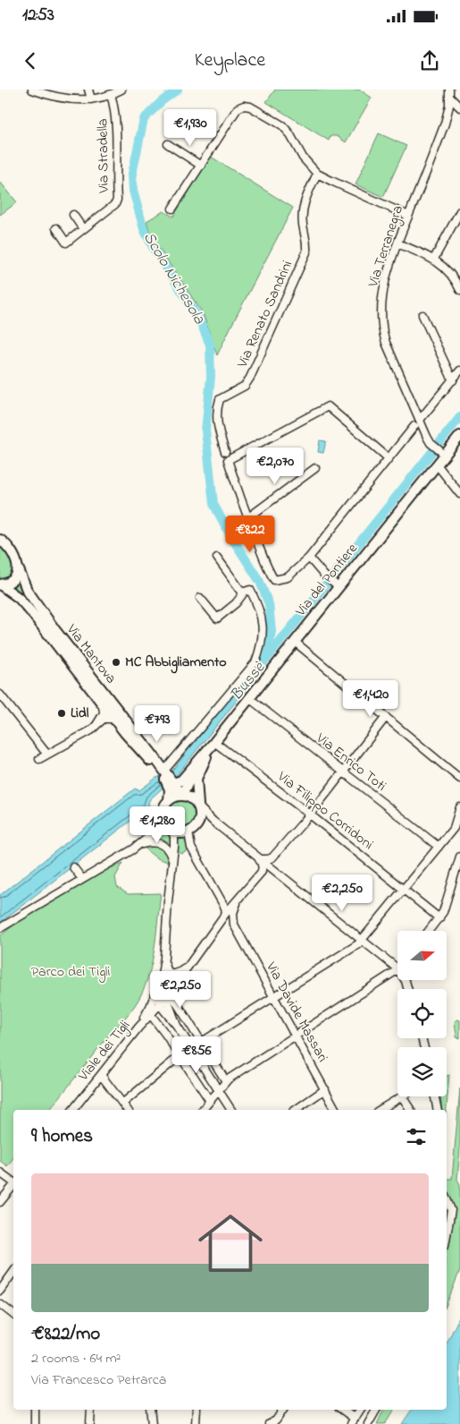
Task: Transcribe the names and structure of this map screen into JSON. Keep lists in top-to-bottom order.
{
  "streets": {
    "main road": ["Via del Pontiere", "Via Mantova"],
    "street": [
      "Via Stradella",
      "Via Terranegra",
      "Via Renato Sandrini",
      "Via Enrico Toti",
      "Via Filippo Corridoni",
      "Via Davide Massari",
      "Viale dei Tigli"
    ]
  },
  "crossings": [
    ["Via Terranegra", "Via del Pontiere"],
    ["Via del Pontiere", "Via Mantova"],
    ["Via del Pontiere", "Via Enrico Toti"],
    ["Via del Pontiere", "Via Filippo Corridoni"]
  ],
  "water": ["Scolo Nichesola", "Bussè"],
  "parks": ["Parco dei Tigli"],
  "places": ["MC Abbigliamento", "Lidl"],
  "north": "right",
  "page": {
    "status": "12:53",
    "header": "Keyplace",
    "price": [
      "€1,930",
      "€2,070",
      "€822",
      "€1,420",
      "€793",
      "€1,280",
      "€2,250",
      "€2,250",
      "€856"
    ],
    "heading": "9 homes",
    "list": [
      {
        "name": "€822/mo",
        "note": "2 rooms · 64 m² · Via Francesco Petrarca"
      }
    ]
  }
}
